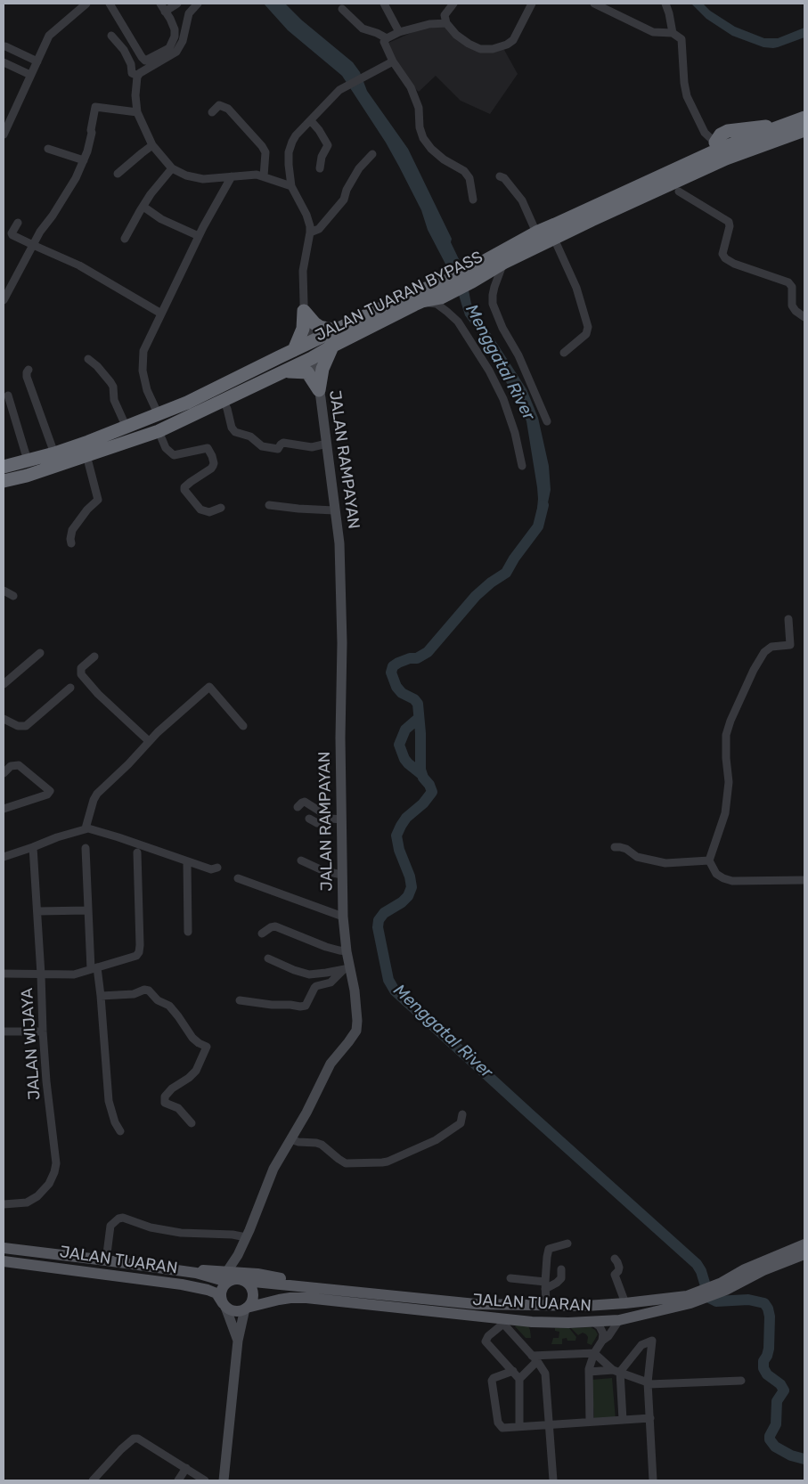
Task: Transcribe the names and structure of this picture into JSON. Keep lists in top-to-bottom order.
{
  "streets": {
    "highway": ["JALAN TUARAN BYPASS"],
    "main road": ["JALAN TUARAN"],
    "street": ["JALAN RAMPAYAN", "JALAN WIJAYA"]
  },
  "crossings": [
    ["JALAN TUARAN BYPASS", "JALAN RAMPAYAN"],
    ["JALAN RAMPAYAN", "JALAN TUARAN"]
  ],
  "water": ["Menggatal River"]
}
